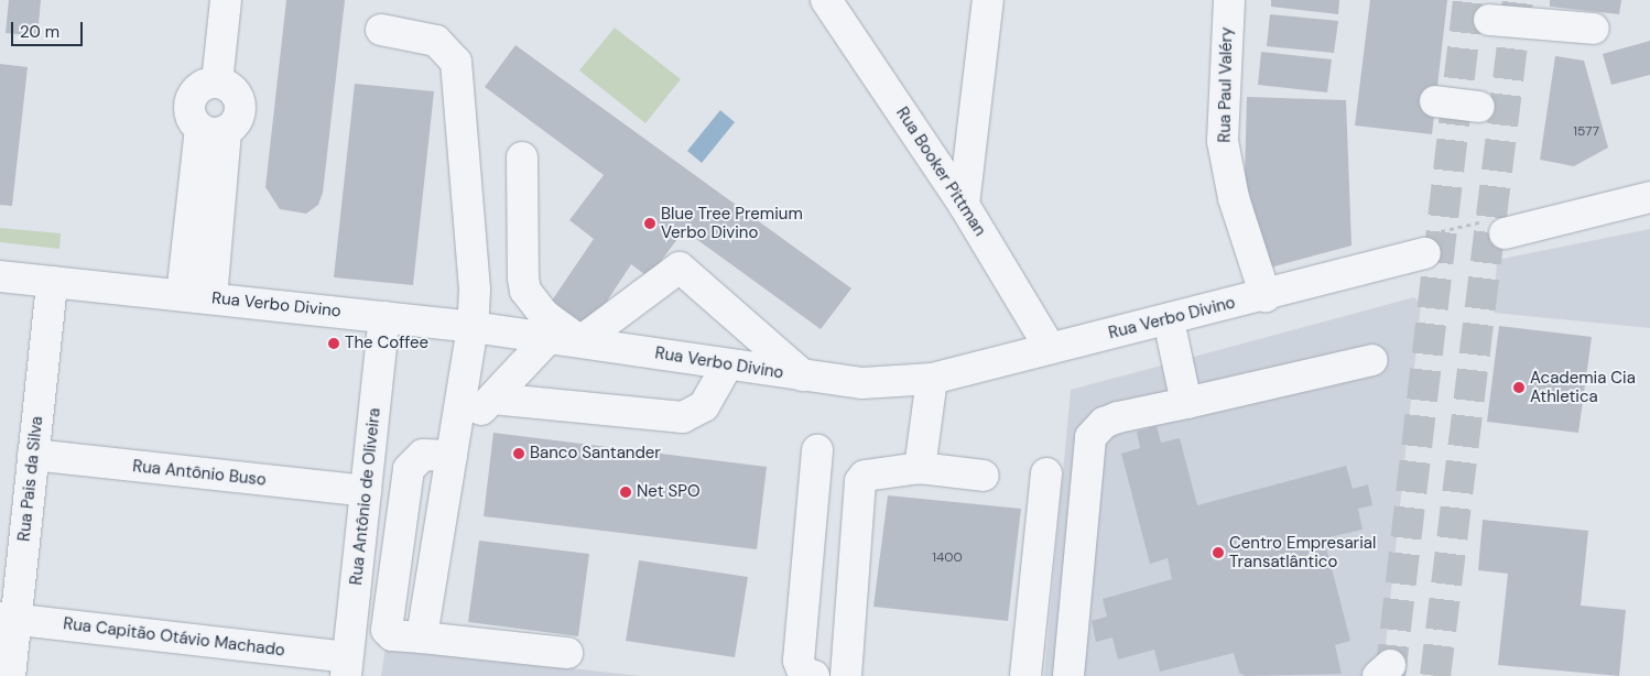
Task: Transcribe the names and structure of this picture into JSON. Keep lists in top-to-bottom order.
{
  "streets": {
    "street": [
      "Rua Paul Valéry",
      "Rua Booker Pittman",
      "Rua Verbo Divino",
      "Rua Antônio Buso",
      "Rua Pais da Silva",
      "Rua Antônio de Oliveira",
      "Rua Capitão Otávio Machado"
    ]
  },
  "crossings": [
    ["Rua Paul Valéry", "Rua Verbo Divino"],
    ["Rua Booker Pittman", "Rua Verbo Divino"],
    ["Rua Verbo Divino", "Rua Pais da Silva"],
    ["Rua Verbo Divino", "Rua Antônio de Oliveira"],
    ["Rua Antônio Buso", "Rua Pais da Silva"],
    ["Rua Antônio Buso", "Rua Antônio de Oliveira"],
    ["Rua Pais da Silva", "Rua Capitão Otávio Machado"],
    ["Rua Antônio de Oliveira", "Rua Capitão Otávio Machado"]
  ],
  "places": [
    "Blue Tree Premium Verbo Divino",
    "The Coffee",
    "Academia Cia Athletica",
    "Banco Santander",
    "Net SPO",
    "Centro Empresarial Transatlântico"
  ],
  "house_numbers": ["1577", "1400"],
  "scale_bar": "20 m"
}
